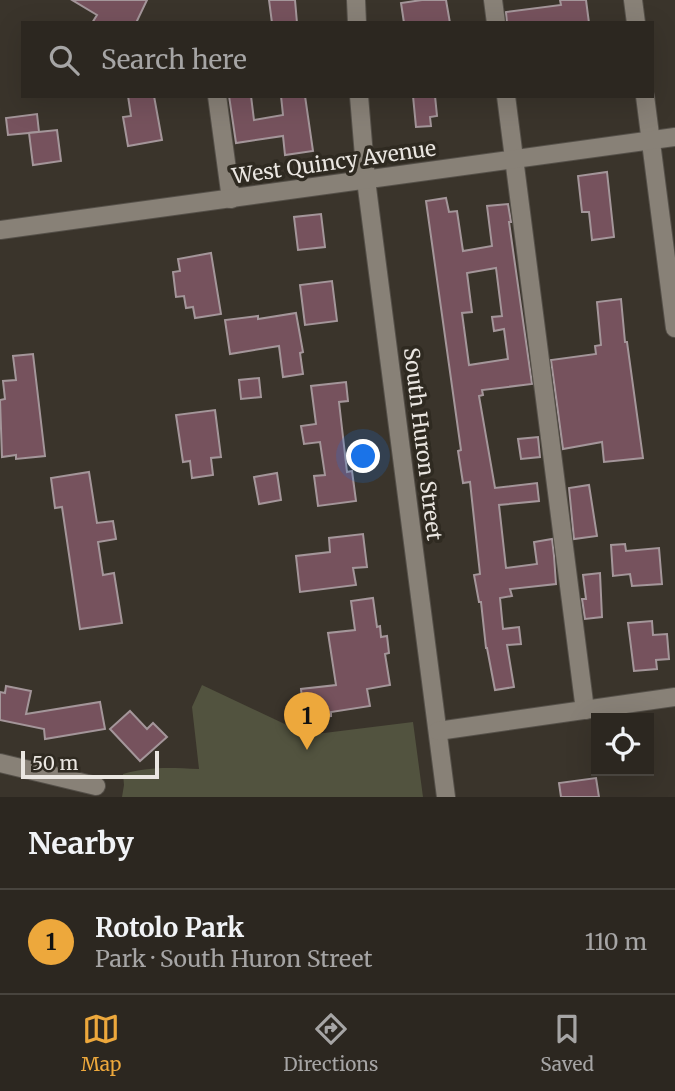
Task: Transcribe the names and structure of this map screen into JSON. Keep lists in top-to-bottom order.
{
  "streets": {
    "street": ["West Quincy Avenue", "South Huron Street"]
  },
  "crossings": [
    ["West Quincy Avenue", "South Huron Street"]
  ],
  "scale_bar": "50 m",
  "page": {
    "search": "Search here",
    "pins": "1",
    "scale": "50 m",
    "heading": "Nearby",
    "list": [
      {
        "mark": "1",
        "name": "Rotolo Park",
        "note": "Park · South Huron Street",
        "value": "110 m"
      }
    ],
    "nav": ["Map", "Directions", "Saved"]
  }
}
